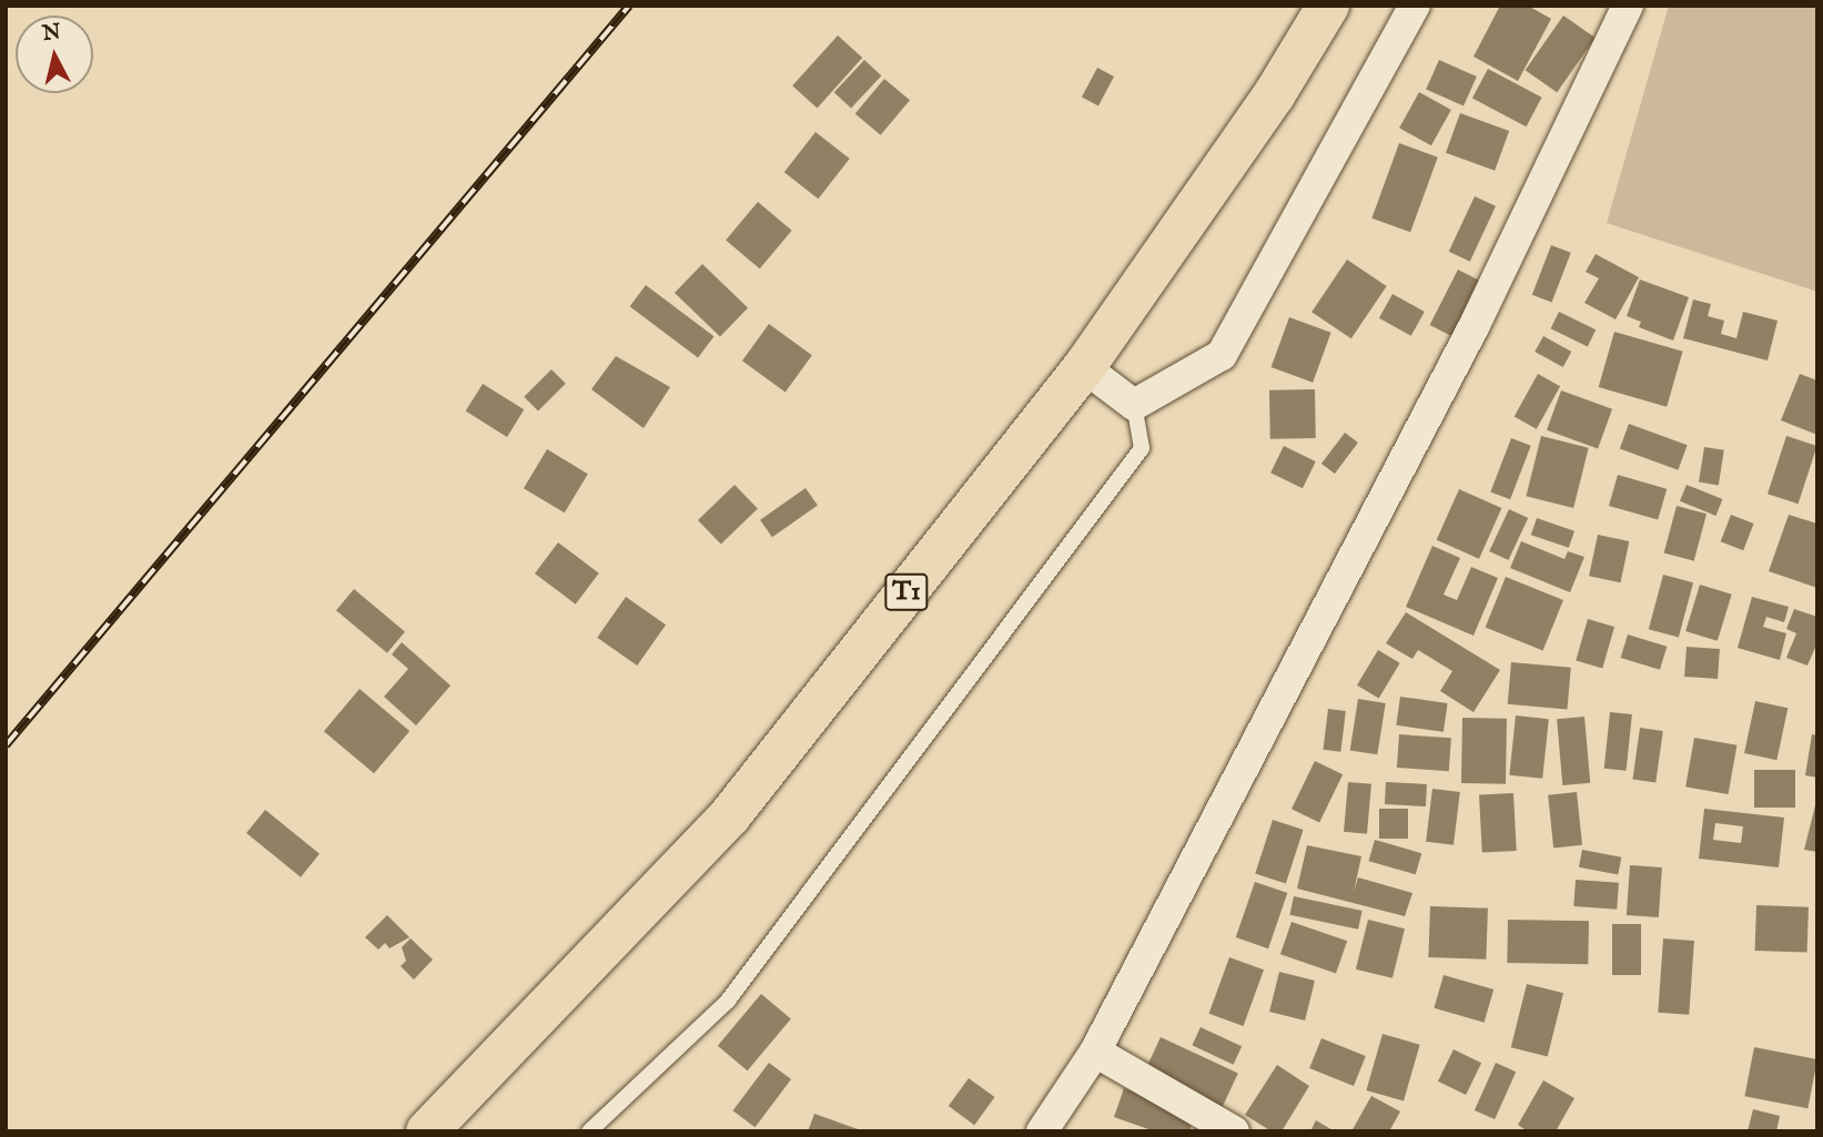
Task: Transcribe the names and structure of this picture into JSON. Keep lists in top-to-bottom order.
{
  "streets": {
    "highway": ["T1"]
  },
  "north": "top"
}
